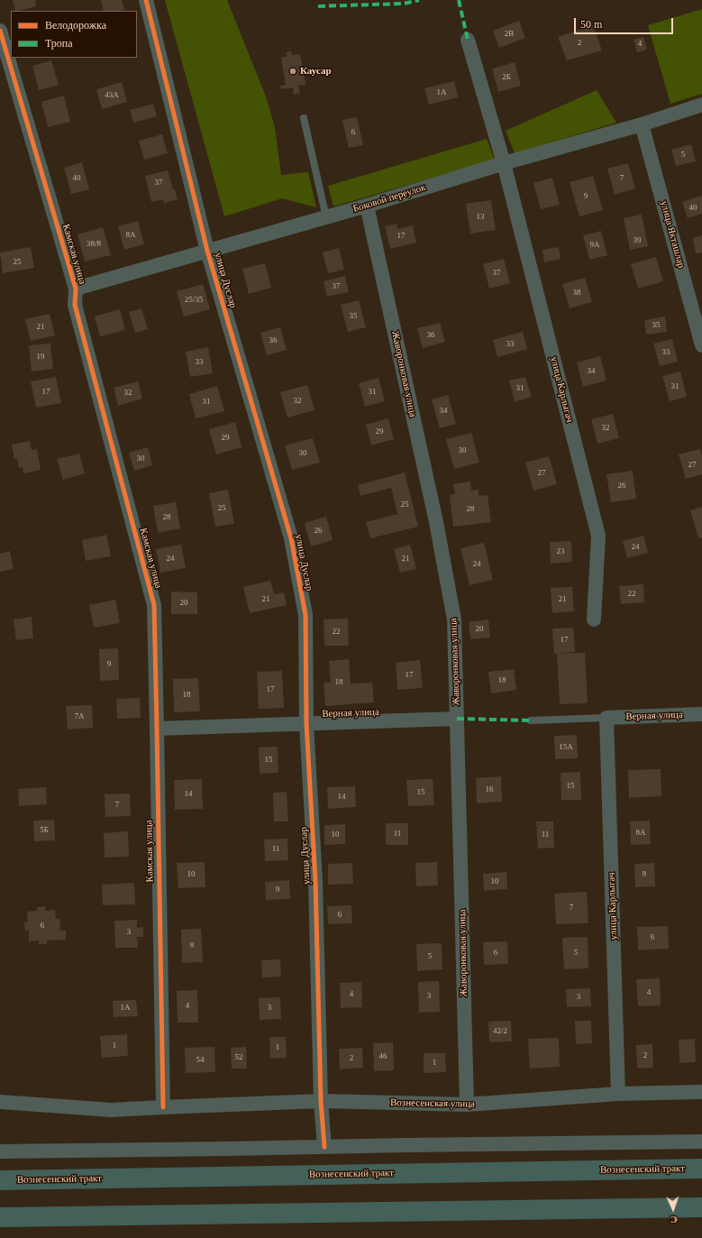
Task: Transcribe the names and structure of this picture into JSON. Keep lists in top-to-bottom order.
{
  "streets": {
    "main road": ["Вознесенский тракт"],
    "street": [
      "Боковой переулок",
      "улица Якташлар",
      "Камская улица",
      "улица Дуслар",
      "Жаворонковая улица",
      "улица Карлыгач",
      "Верная улица",
      "Вознесенская улица"
    ]
  },
  "crossings": [
    ["Боковой переулок", "улица Якташлар"],
    ["Боковой переулок", "Камская улица"],
    ["Боковой переулок", "улица Дуслар"],
    ["Боковой переулок", "Жаворонковая улица"],
    ["Боковой переулок", "улица Карлыгач"],
    ["Камская улица", "Верная улица"],
    ["Камская улица", "Вознесенская улица"],
    ["улица Дуслар", "Верная улица"],
    ["улица Дуслар", "Вознесенская улица"],
    ["Жаворонковая улица", "Верная улица"],
    ["Жаворонковая улица", "Вознесенская улица"],
    ["улица Карлыгач", "Верная улица"],
    ["улица Карлыгач", "Вознесенская улица"]
  ],
  "places": ["Каусар"],
  "house_numbers": [
    "2В",
    "2",
    "4",
    "2Б",
    "1А",
    "43А",
    "6",
    "5",
    "40",
    "7",
    "37",
    "9",
    "40",
    "13",
    "8A",
    "17",
    "39",
    "38/8",
    "9А",
    "25",
    "37",
    "37",
    "38",
    "25/35",
    "35",
    "35",
    "21",
    "36",
    "36",
    "33",
    "33",
    "19",
    "33",
    "34",
    "31",
    "31",
    "17",
    "31",
    "32",
    "32",
    "31",
    "34",
    "32",
    "29",
    "29",
    "30",
    "30",
    "30",
    "27",
    "27",
    "26",
    "25",
    "25",
    "28",
    "28",
    "26",
    "24",
    "23",
    "24",
    "21",
    "24",
    "22",
    "21",
    "21",
    "20",
    "20",
    "22",
    "17",
    "9",
    "17",
    "18",
    "18",
    "17",
    "18",
    "7А",
    "15А",
    "15",
    "15",
    "16",
    "15",
    "14",
    "14",
    "7",
    "5Б",
    "8А",
    "11",
    "10",
    "11",
    "11",
    "10",
    "8",
    "10",
    "9",
    "7",
    "6",
    "6",
    "3",
    "6",
    "8",
    "6",
    "5",
    "5",
    "4",
    "4",
    "3",
    "3",
    "4",
    "1А",
    "3",
    "42/2",
    "1",
    "1",
    "2",
    "46",
    "52",
    "2",
    "54",
    "1"
  ],
  "legend": ["Велодорожка", "Тропа"],
  "scale_bar": "50 m",
  "north": "bottom"
}
